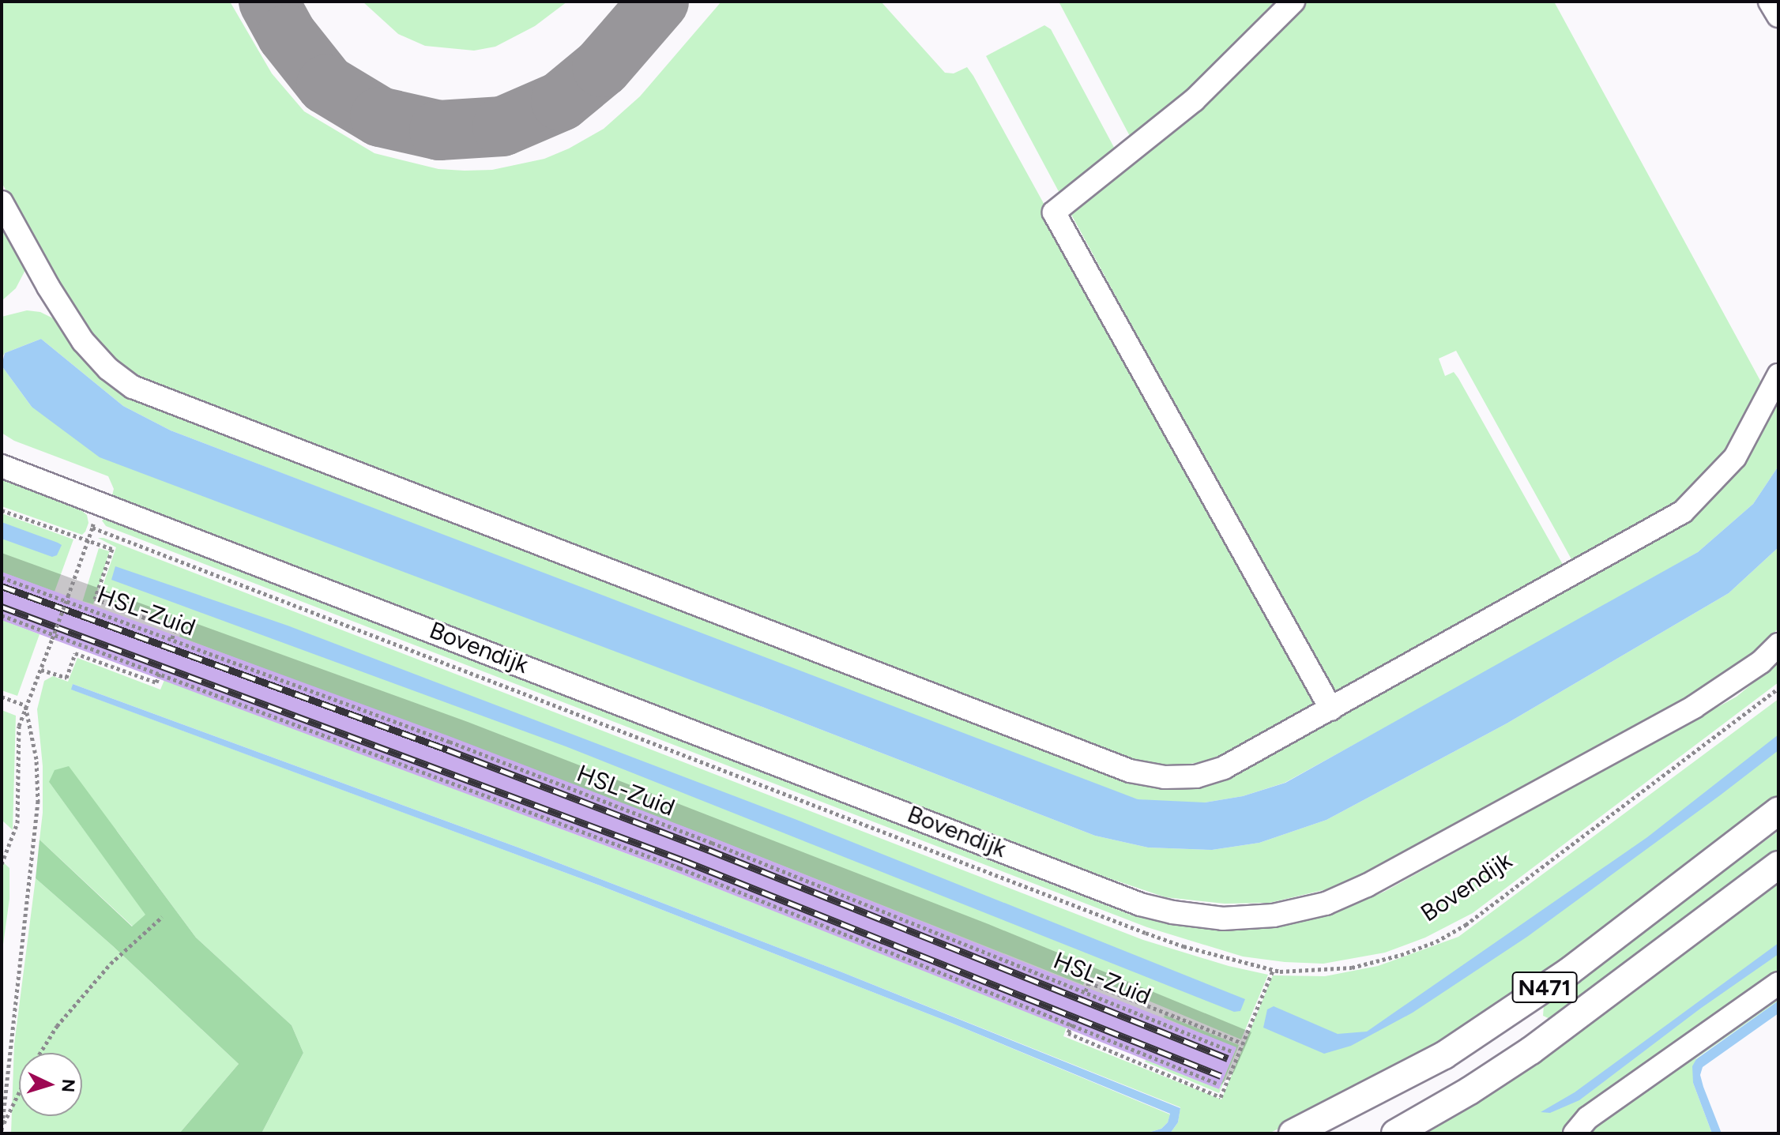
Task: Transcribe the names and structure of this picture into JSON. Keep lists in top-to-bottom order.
{
  "streets": {
    "main road": ["N471"],
    "street": ["Bovendijk"],
    "path": ["HSL-Zuid"]
  },
  "north": "right"
}
